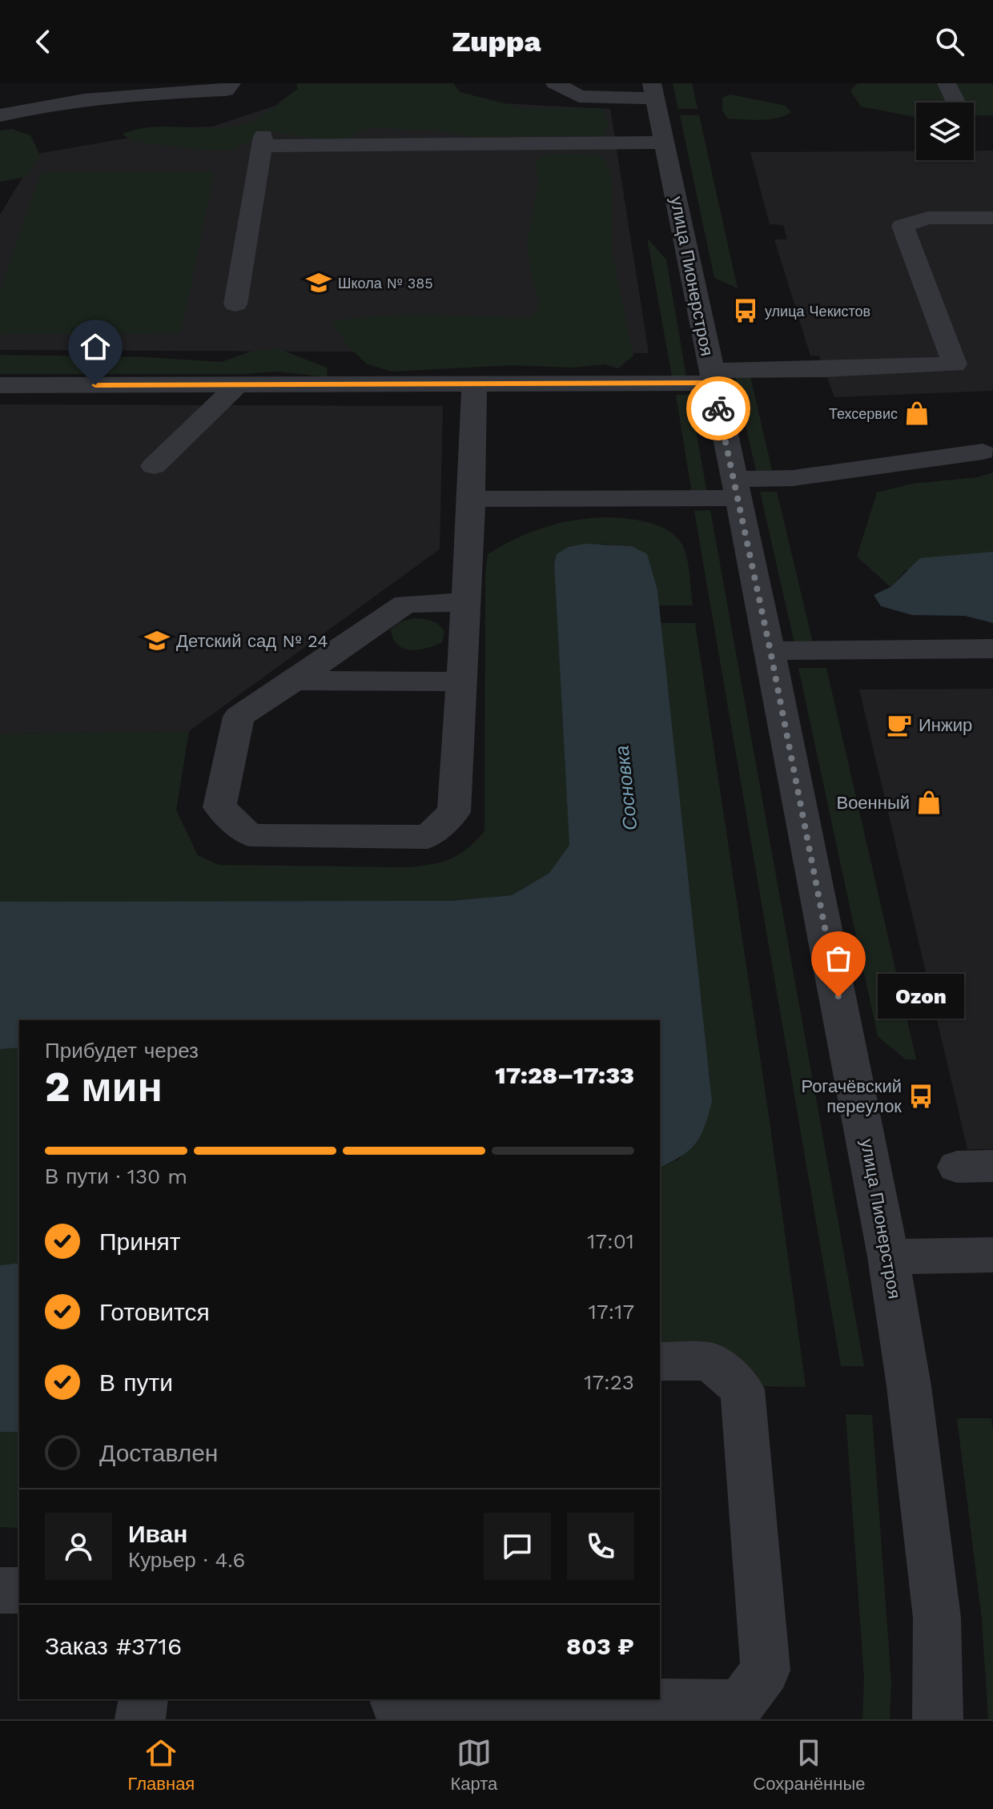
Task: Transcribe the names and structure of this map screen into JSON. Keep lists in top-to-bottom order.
{
  "streets": {
    "street": ["улица Пионерстроя"]
  },
  "water": ["Сосновка"],
  "places": {
    "school or university": ["Школа № 385", "Детский сад № 24"],
    "bus stop": ["улица Чекистов", "Рогачёвский переулок"],
    "shop": ["Техсервис", "Военный"],
    "cafe": ["Инжир"],
    "other": ["Ozon"]
  },
  "page": {
    "header": "Zuppa",
    "bubble": "Ozon",
    "heading": ["2 мин", "Прибудет через", "17:28–17:33"],
    "panel": [
      "Иван",
      "Курьер · 4.6",
      "Заказ #3716",
      "803 ₽"
    ],
    "bar": "В пути · 130 m",
    "list": [
      ["Принят", "17:01"],
      ["Готовится", "17:17"],
      ["В пути", "17:23"],
      "Доставлен"
    ],
    "tabs": ["Главная", "Карта", "Сохранённые"]
  }
}
